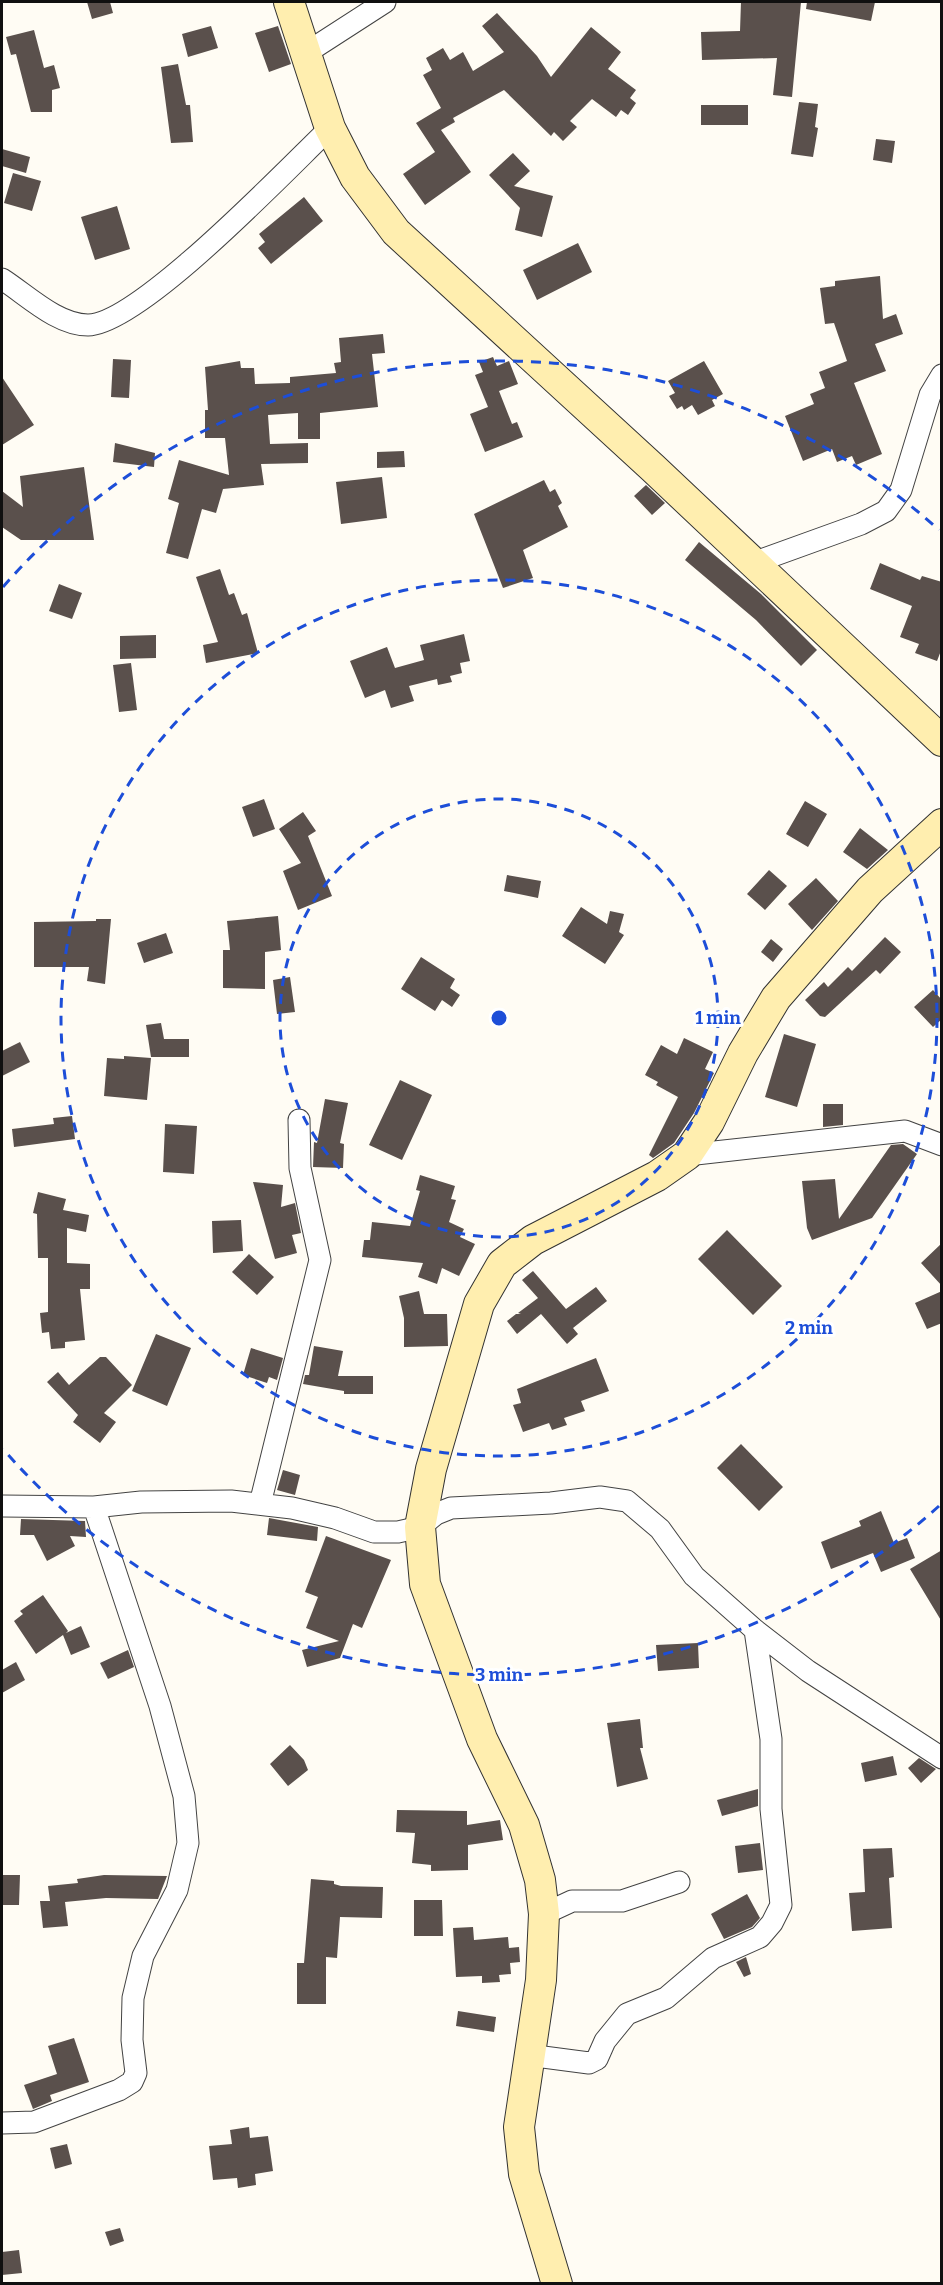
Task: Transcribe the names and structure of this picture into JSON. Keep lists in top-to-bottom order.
{
  "rings": ["1 min", "2 min", "3 min"]
}
